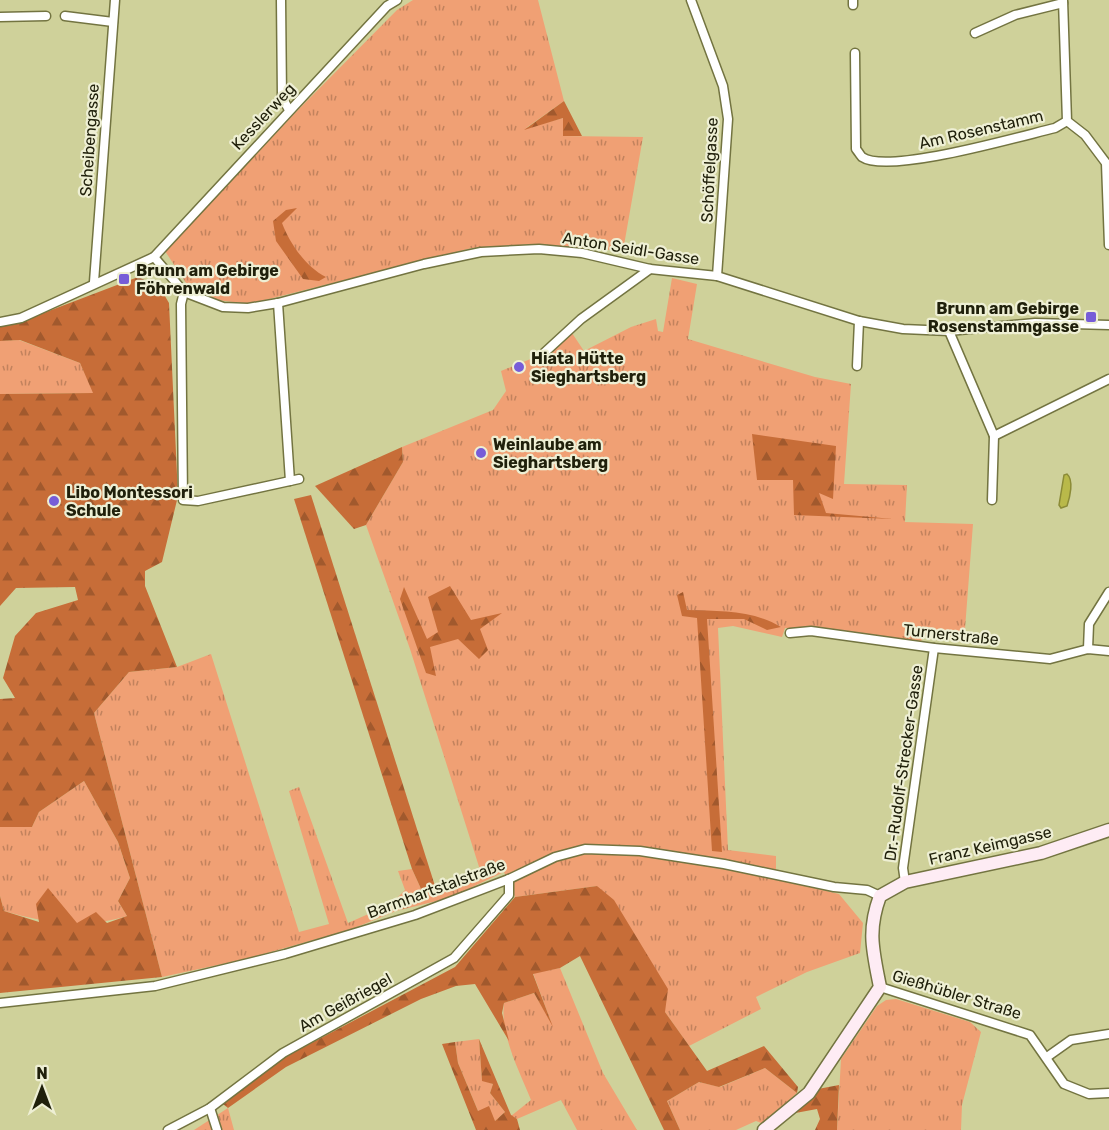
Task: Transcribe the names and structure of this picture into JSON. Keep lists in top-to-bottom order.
{
  "streets": {
    "main road": ["Franz Keimgasse", "Gießhübler Straße"],
    "street": [
      "Kesslerweg",
      "Am Rosenstamm",
      "Scheibengasse",
      "Schöffelgasse",
      "Anton Seidl-Gasse",
      "Turnerstraße",
      "Dr.-Rudolf-Strecker-Gasse",
      "Barmhartstalstraße",
      "Am Geißriegel"
    ]
  },
  "crossings": [
    ["Kesslerweg", "Anton Seidl-Gasse"],
    ["Schöffelgasse", "Anton Seidl-Gasse"],
    ["Turnerstraße", "Dr.-Rudolf-Strecker-Gasse"],
    ["Dr.-Rudolf-Strecker-Gasse", "Franz Keimgasse"],
    ["Franz Keimgasse", "Barmhartstalstraße"],
    ["Barmhartstalstraße", "Am Geißriegel"]
  ],
  "places": {
    "transit": ["Brunn am Gebirge Föhrenwald", "Brunn am Gebirge Rosenstammgasse"],
    "other": ["Hiata Hütte Sieghartsberg", "Weinlaube am Sieghartsberg", "Libo Montessori Schule"]
  },
  "north": "top"
}
